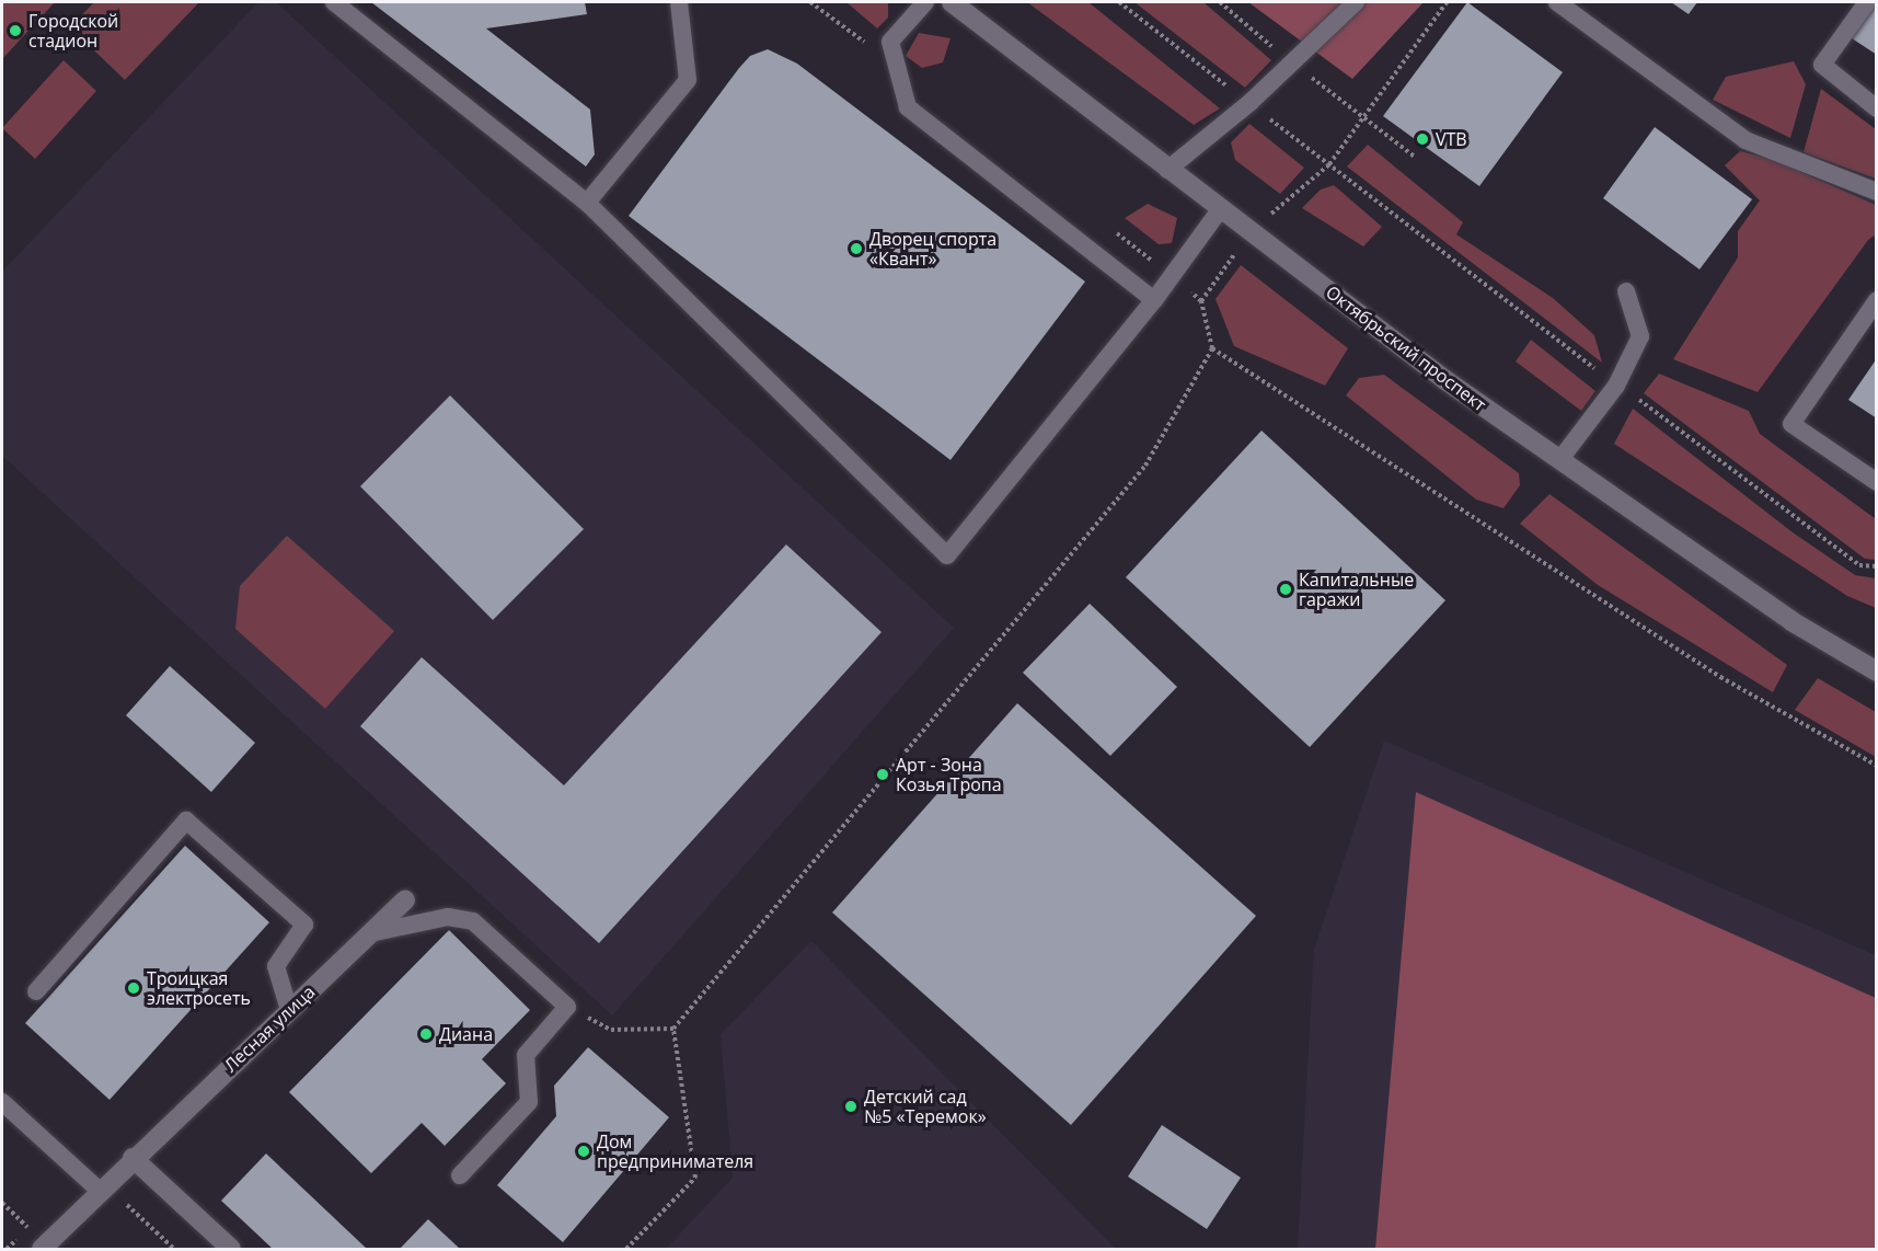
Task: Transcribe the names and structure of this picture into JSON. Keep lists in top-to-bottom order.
{
  "streets": {
    "main road": ["Октябрьский проспект", "Лесная улица"]
  },
  "places": [
    "Городской стадион",
    "VTB",
    "Дворец спорта «Квант»",
    "Капитальные гаражи",
    "Арт - Зона Козья Тропа",
    "Троицкая электросеть",
    "Диана",
    "Детский сад №5 «Теремок»",
    "Дом предпринимателя"
  ]
}
